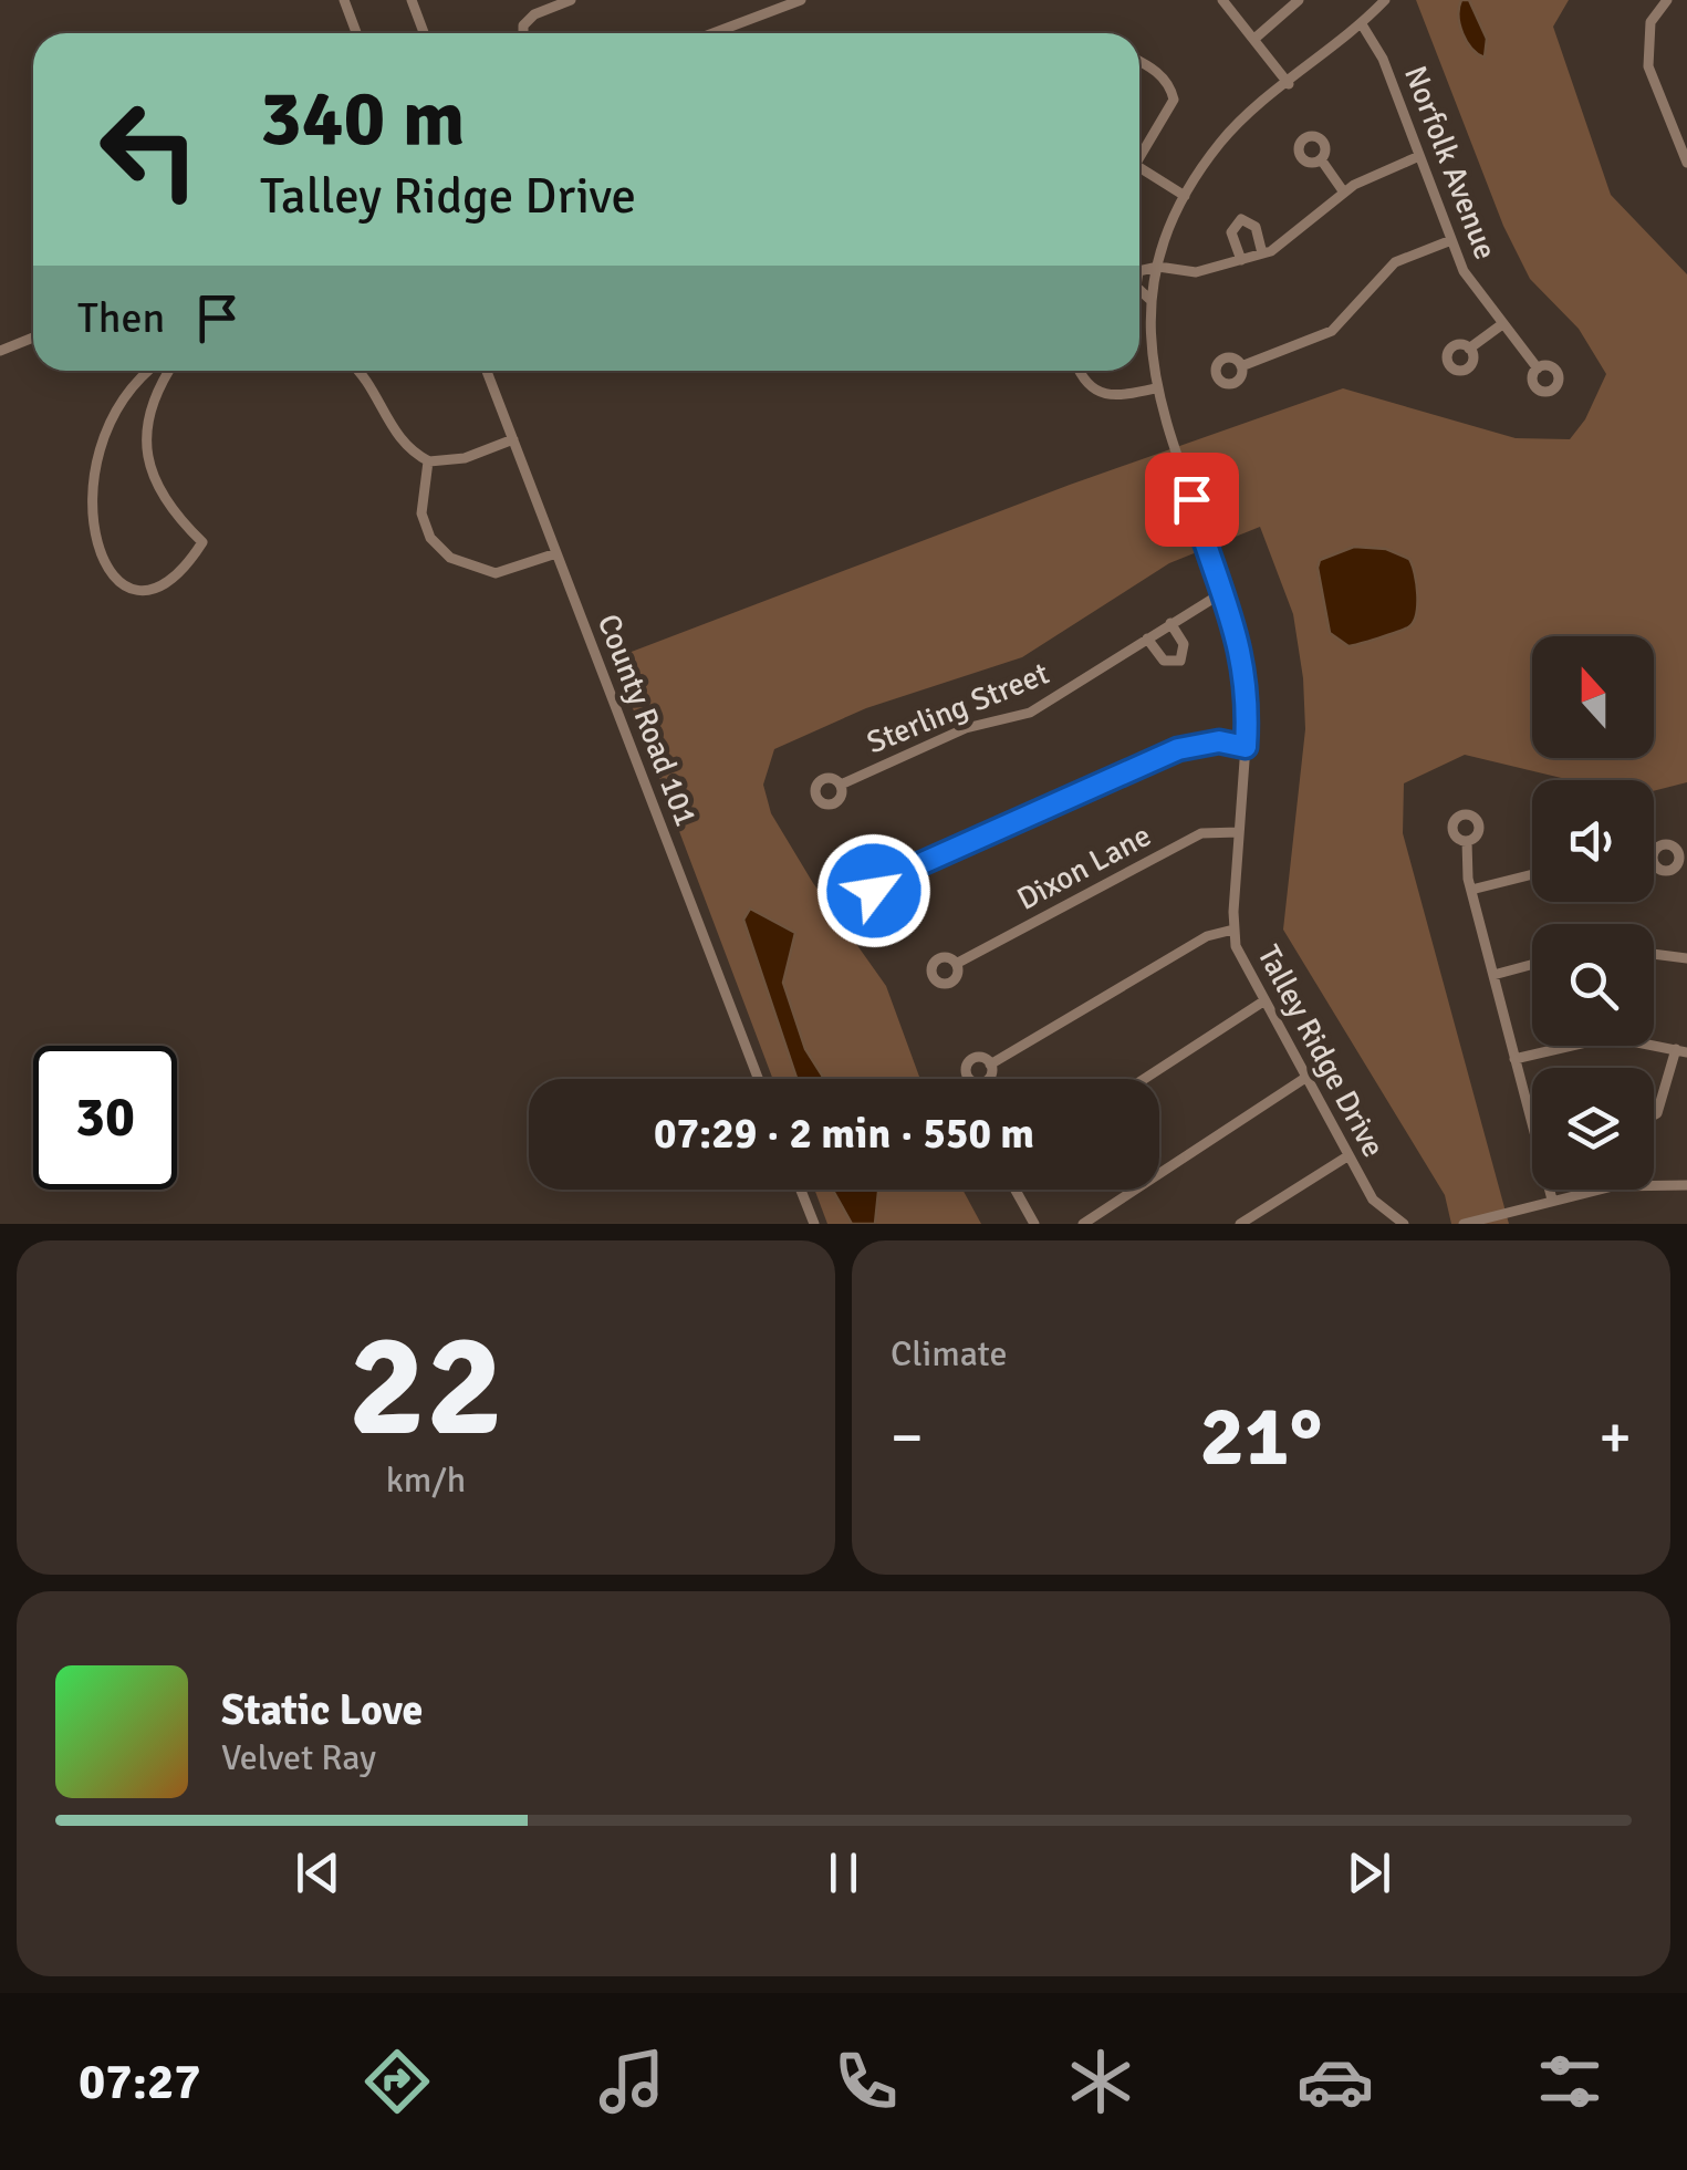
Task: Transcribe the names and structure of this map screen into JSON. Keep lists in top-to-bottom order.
{
  "streets": {
    "street": [
      "Norfolk Avenue",
      "Sterling Street",
      "County Road 101",
      "Dixon Lane",
      "Talley Ridge Drive"
    ]
  },
  "crossings": [
    ["Norfolk Avenue", "Talley Ridge Drive"],
    ["Sterling Street", "Talley Ridge Drive"],
    ["Dixon Lane", "Talley Ridge Drive"]
  ],
  "north": "top",
  "page": {
    "turn": ["340 m", "Talley Ridge Drive"],
    "then": "Then",
    "limit": "30",
    "trip": "07:29 · 2 min · 550 m",
    "tile": [
      ["22", "km/h"],
      "Climate"
    ],
    "heat": ["−", "21°", "+"],
    "song": ["Static Love", "Velvet Ray"],
    "tabs": "07:27"
  }
}
